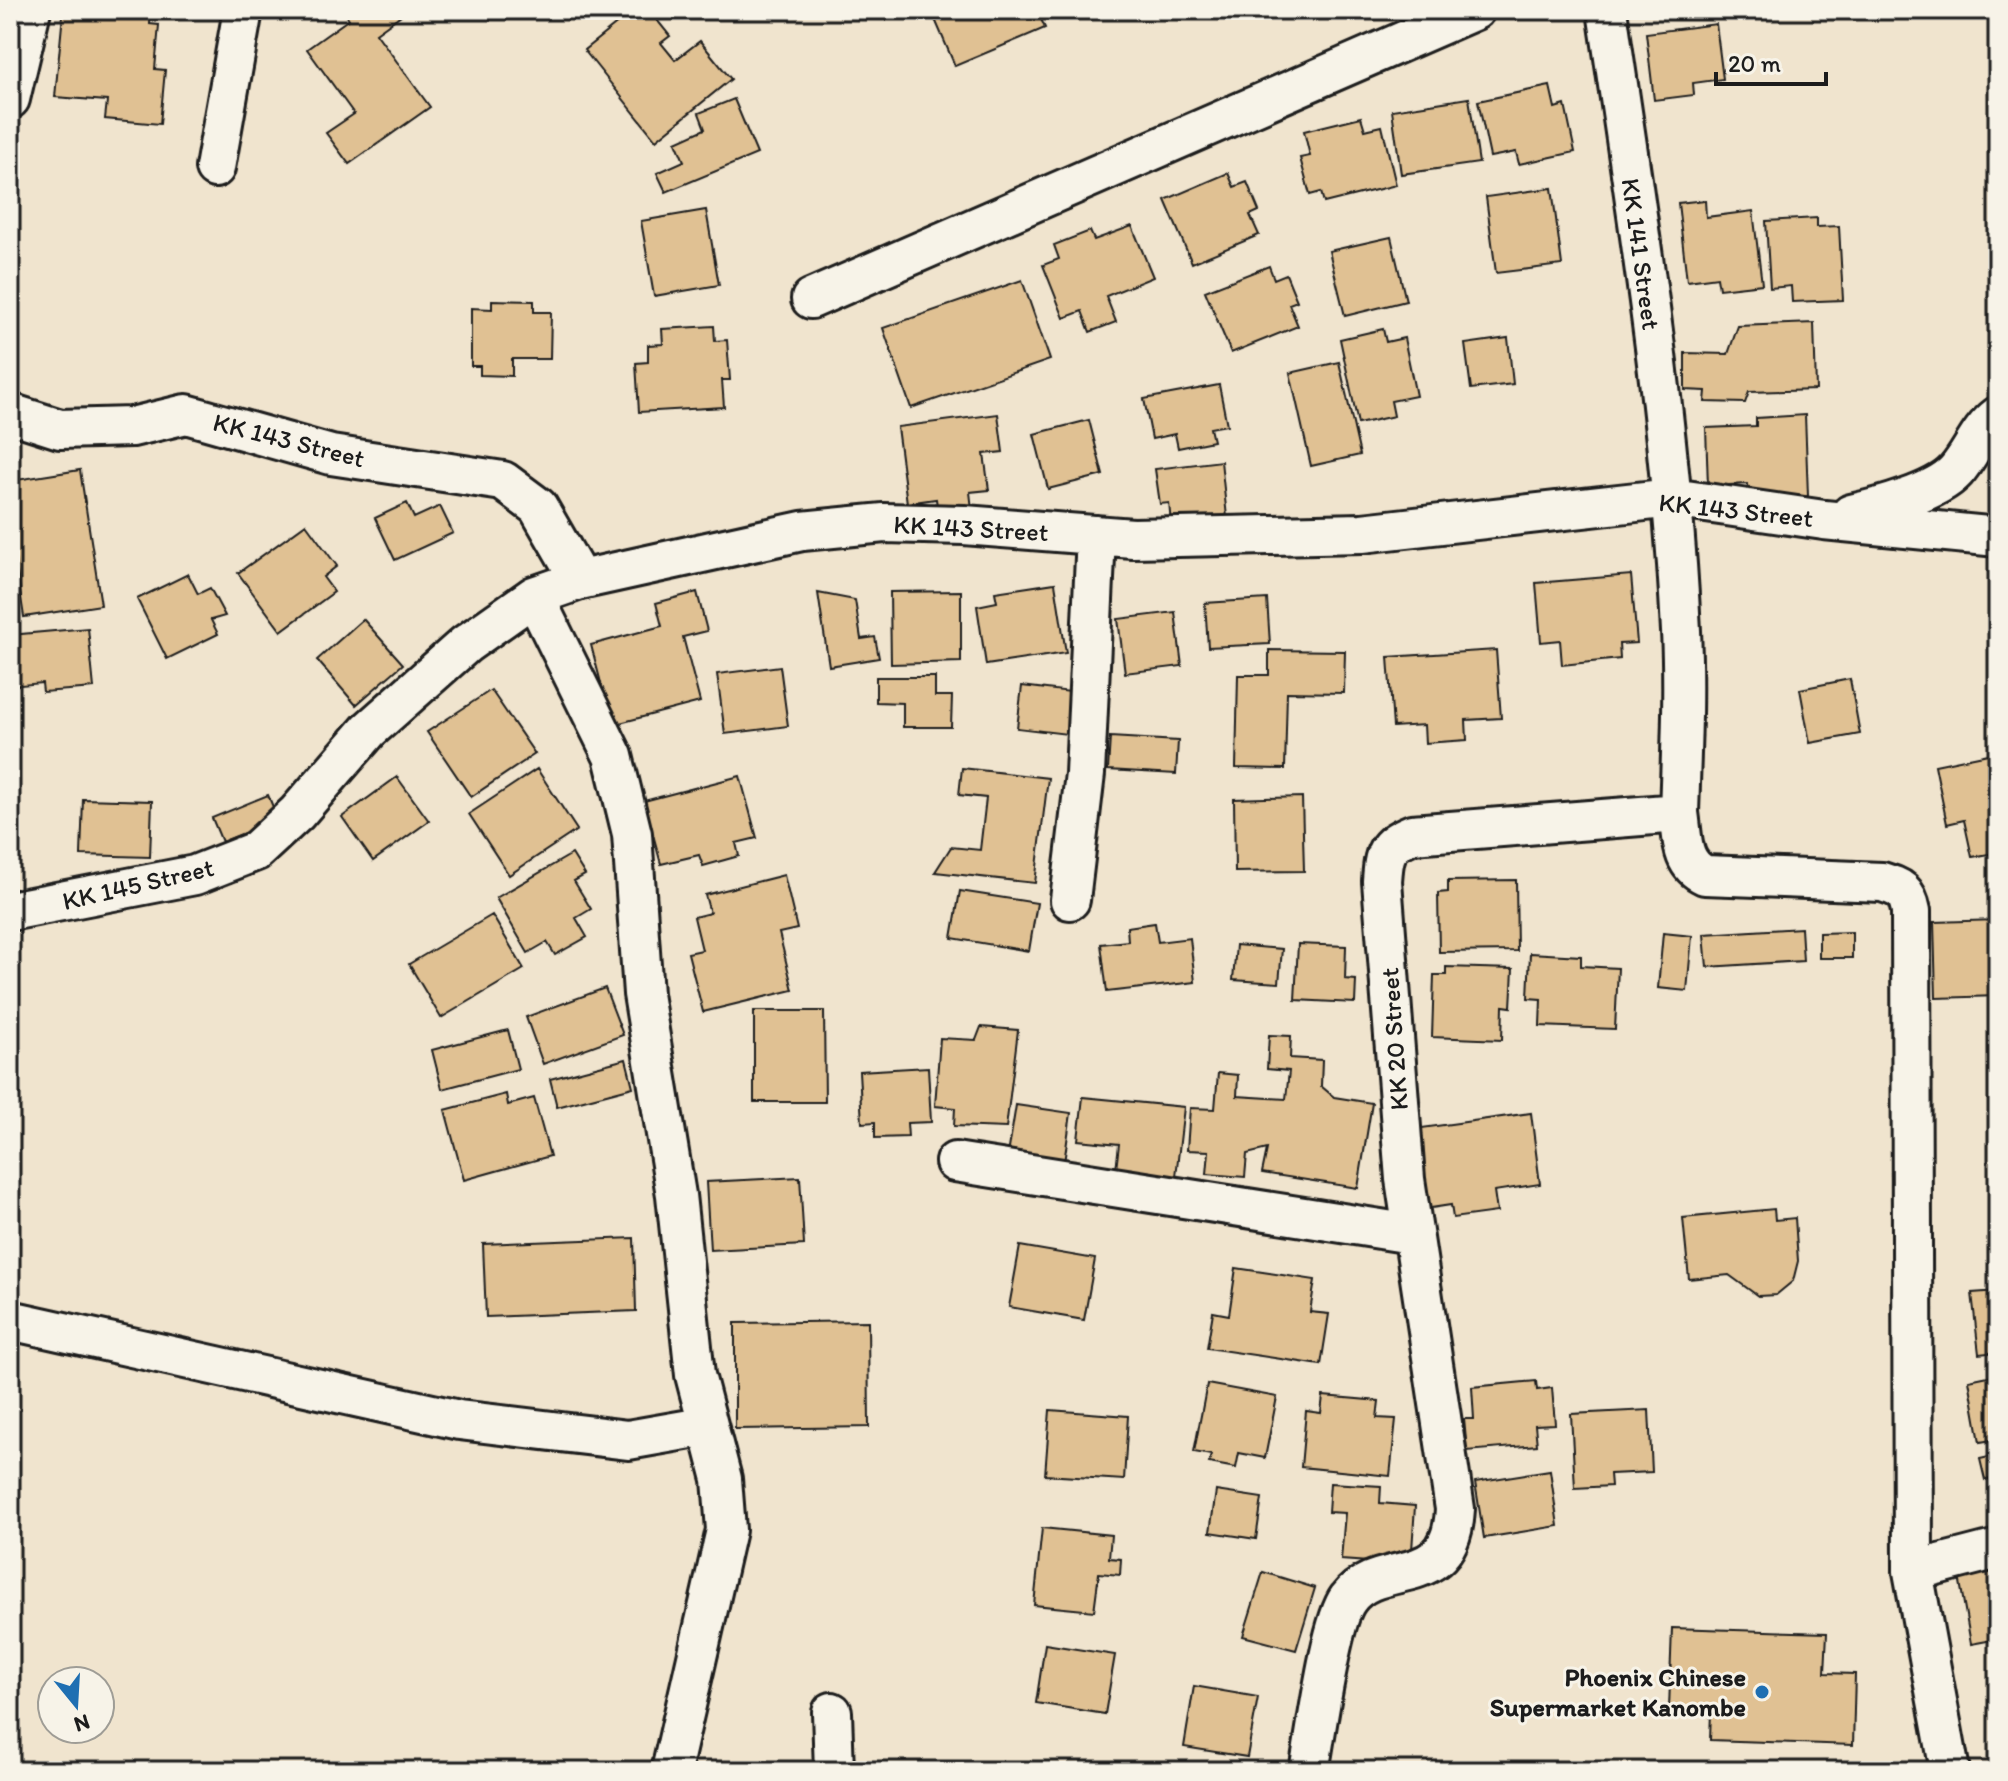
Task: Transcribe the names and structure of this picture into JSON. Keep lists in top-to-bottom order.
{
  "streets": {
    "street": [
      "KK 141 Street",
      "KK 143 Street",
      "KK 145 Street",
      "KK 20 Street"
    ]
  },
  "crossings": [
    ["KK 141 Street", "KK 143 Street"],
    ["KK 143 Street", "KK 145 Street"]
  ],
  "places": ["Phoenix Chinese Supermarket Kanombe"],
  "scale_bar": "20 m",
  "north": "bottom"
}
